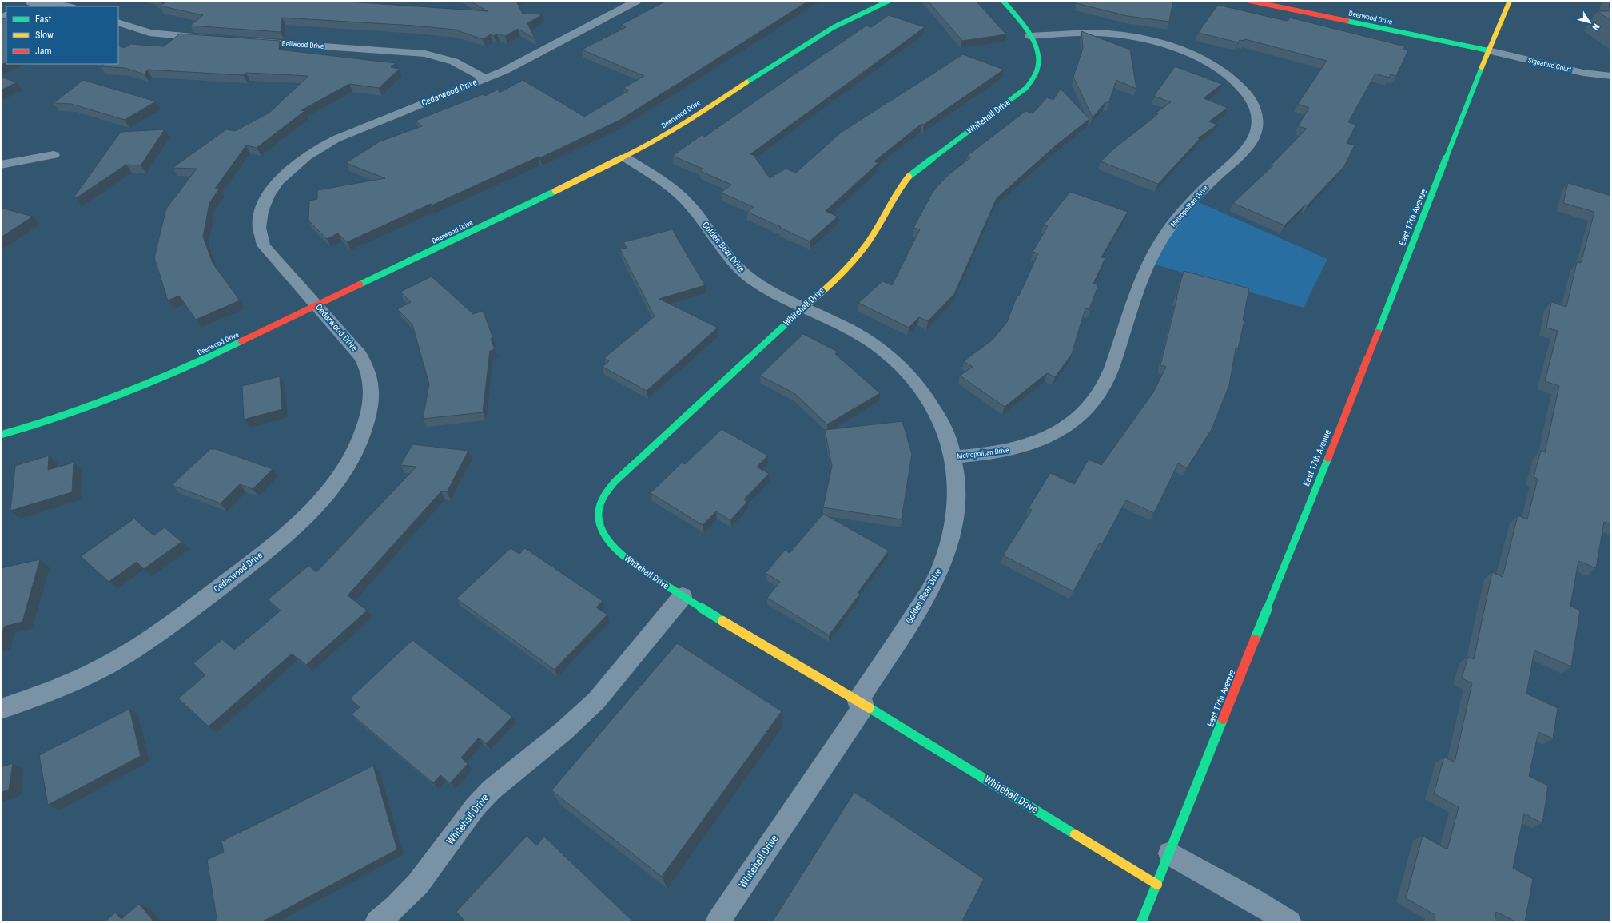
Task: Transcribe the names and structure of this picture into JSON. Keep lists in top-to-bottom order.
{
  "streets": {
    "street": [
      "Deerwood Drive",
      "Bellwood Drive",
      "Signature Court",
      "Cedarwood Drive",
      "Whitehall Drive",
      "Metropolitan Drive",
      "East 17th Avenue",
      "Golden Bear Drive"
    ]
  },
  "crossings": [
    ["Deerwood Drive", "Signature Court"],
    ["Deerwood Drive", "Cedarwood Drive"],
    ["Deerwood Drive", "East 17th Avenue"],
    ["Deerwood Drive", "Golden Bear Drive"],
    ["Bellwood Drive", "Cedarwood Drive"],
    ["Signature Court", "East 17th Avenue"],
    ["Whitehall Drive", "Metropolitan Drive"],
    ["Whitehall Drive", "East 17th Avenue"],
    ["Whitehall Drive", "Golden Bear Drive"],
    ["Metropolitan Drive", "Golden Bear Drive"]
  ],
  "legend": ["Fast", "Slow", "Jam"],
  "north": "bottom right"
}
